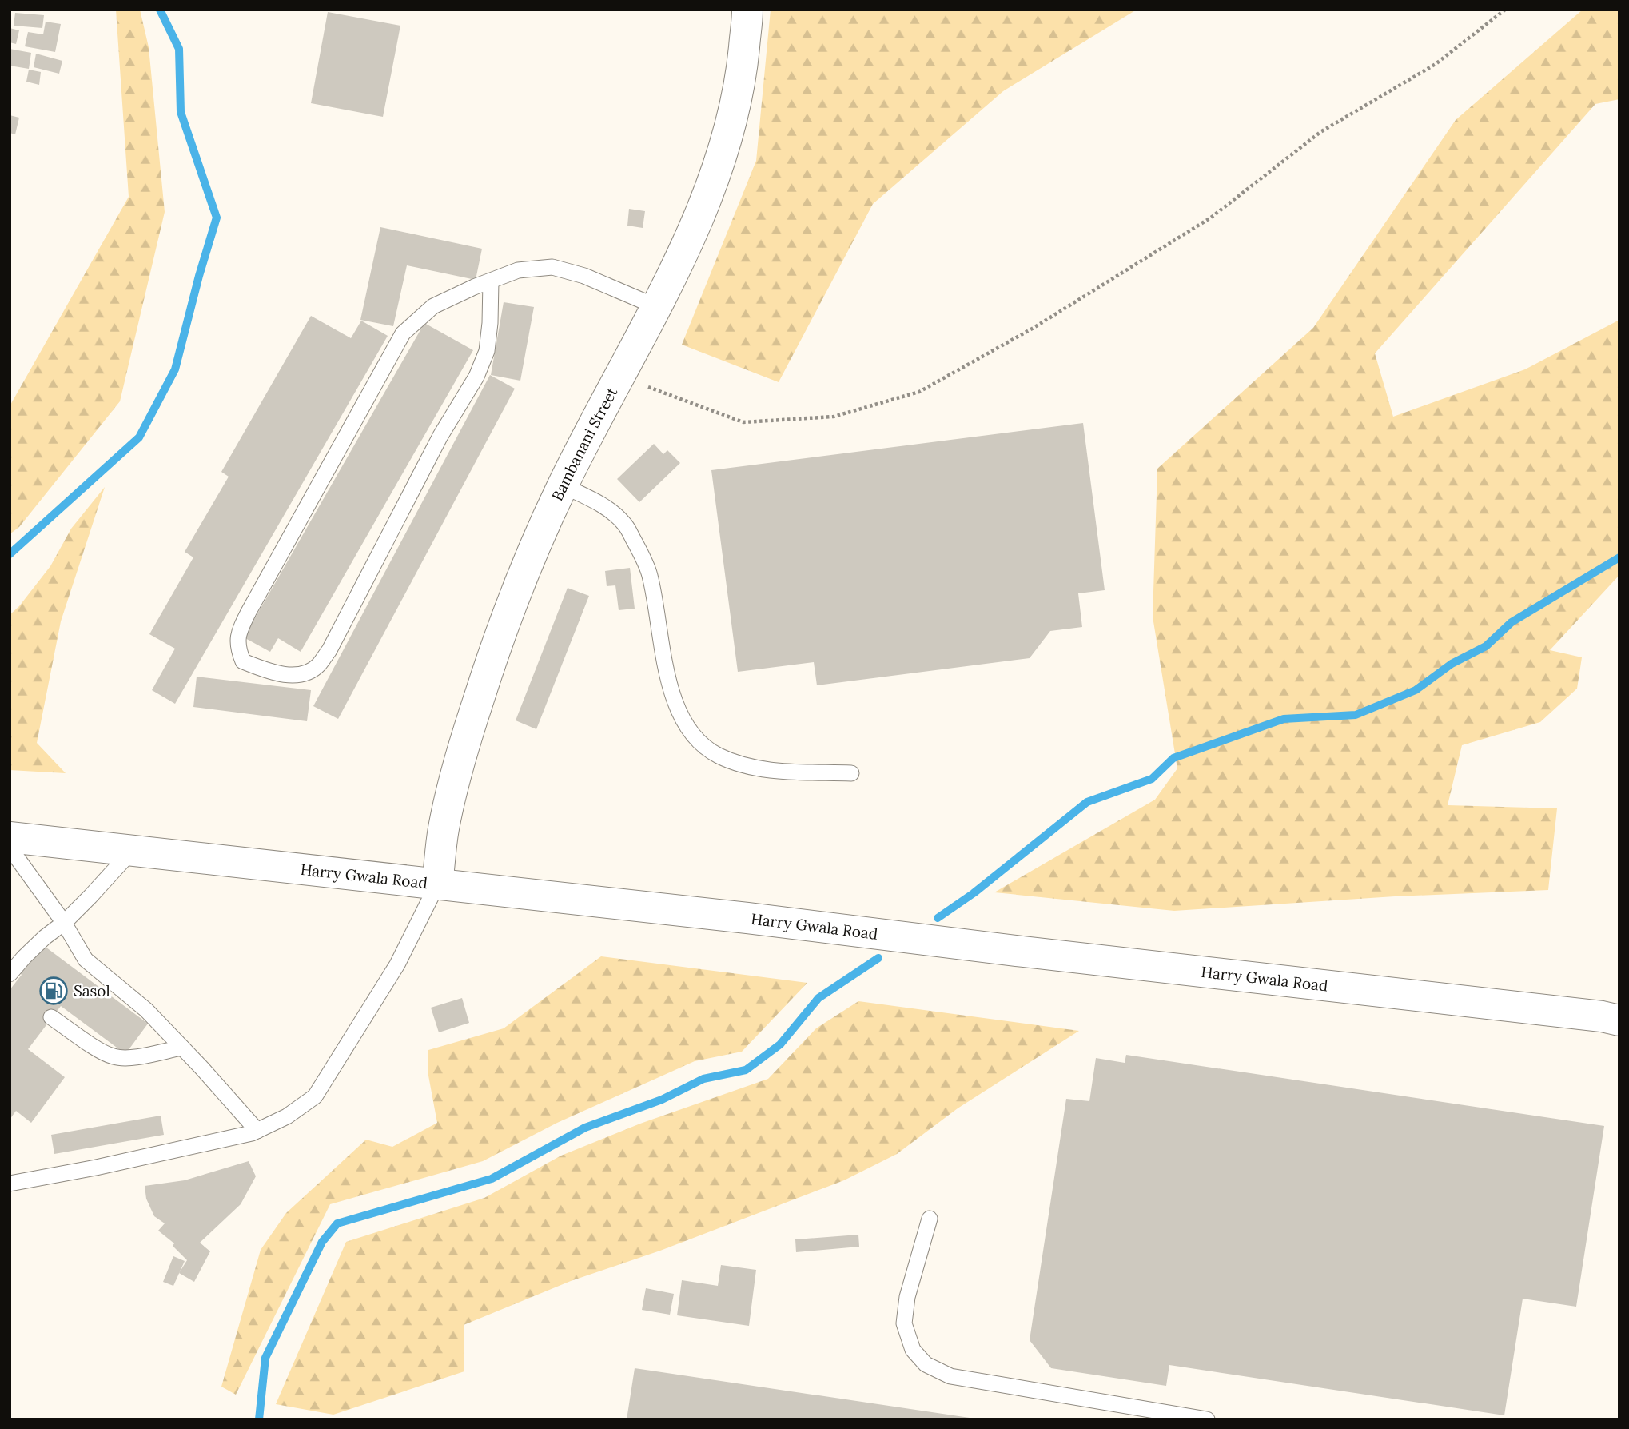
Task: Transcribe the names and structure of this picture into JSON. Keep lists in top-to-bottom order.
{
  "streets": {
    "main road": ["Bambanani Street", "Harry Gwala Road"]
  },
  "crossings": [
    ["Bambanani Street", "Harry Gwala Road"]
  ],
  "places": {
    "fuel station": ["Sasol"]
  }
}
